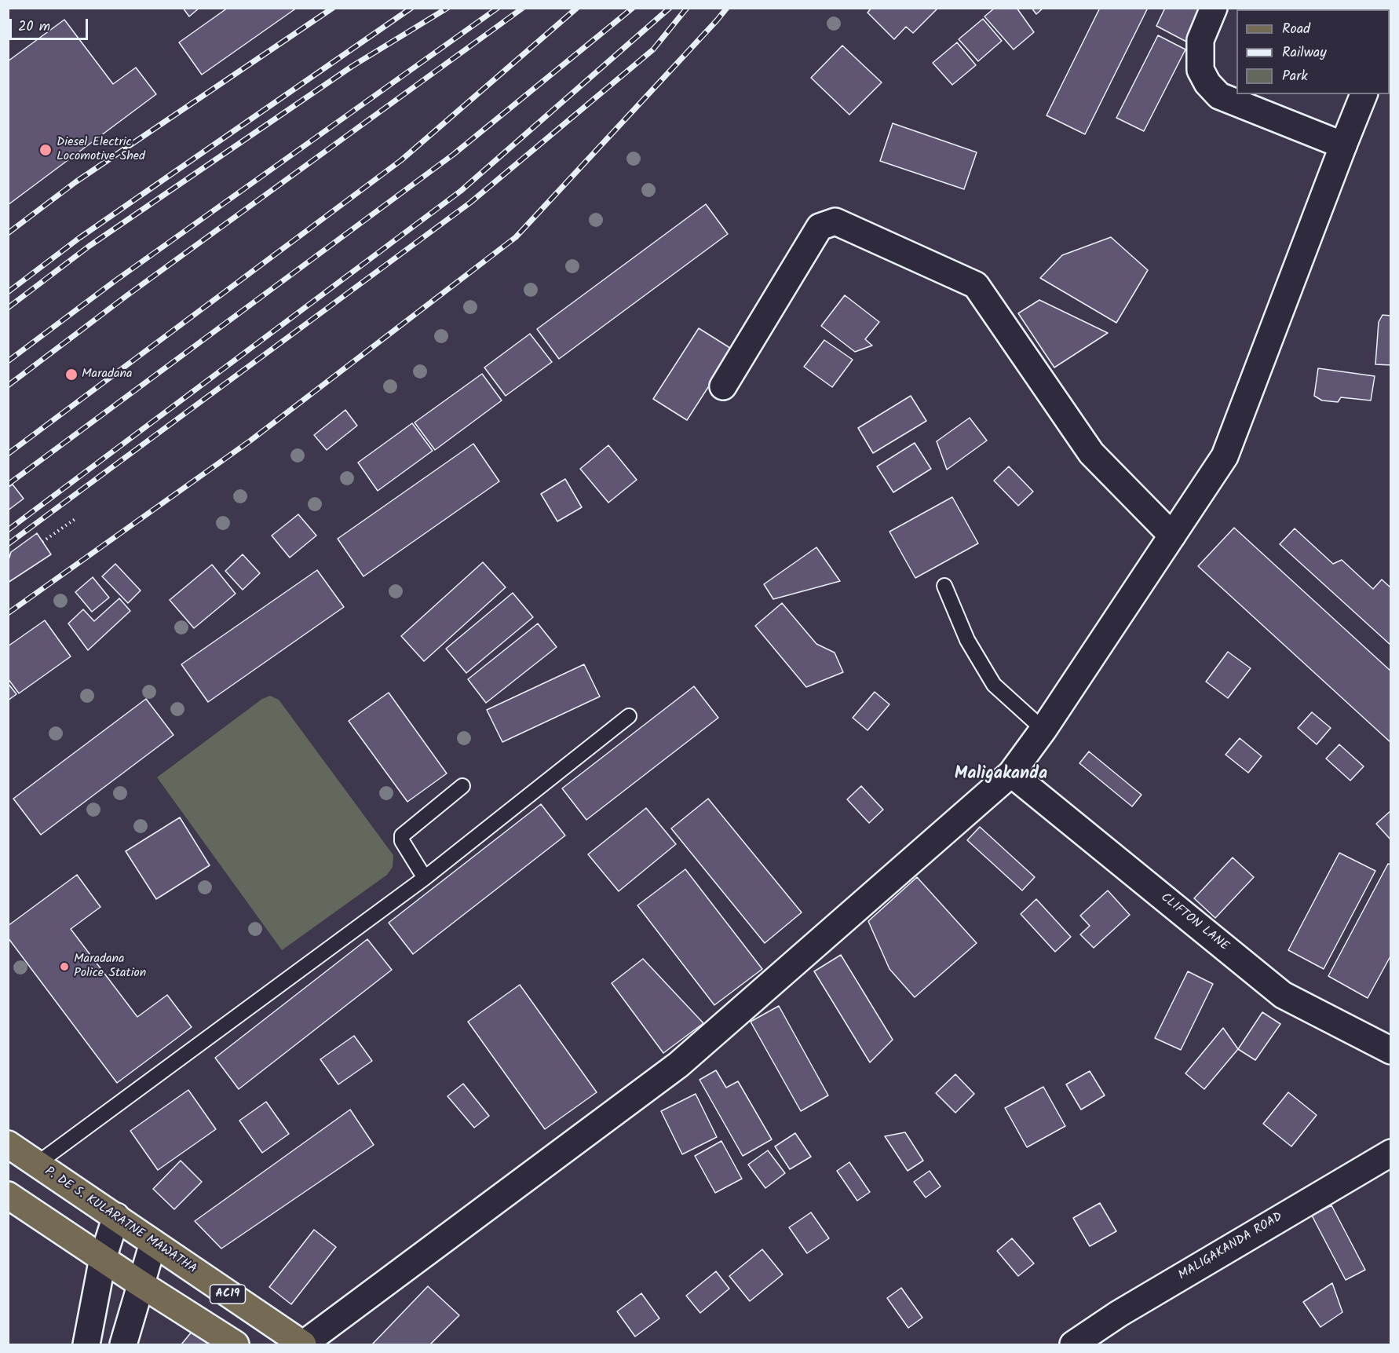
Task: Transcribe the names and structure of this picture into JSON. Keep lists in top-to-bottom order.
{
  "streets": {
    "main road": [
      "CLIFTON LANE",
      "P. DE S. KULARATNE MAWATHA",
      "MALIGAKANDA ROAD",
      "AC19"
    ]
  },
  "districts": ["Maligakanda"],
  "places": ["Diesel Electric Locomotive Shed", "Maradana", "Maradana Police Station"],
  "legend": ["Road", "Railway", "Park"],
  "scale_bar": "20 m"
}
